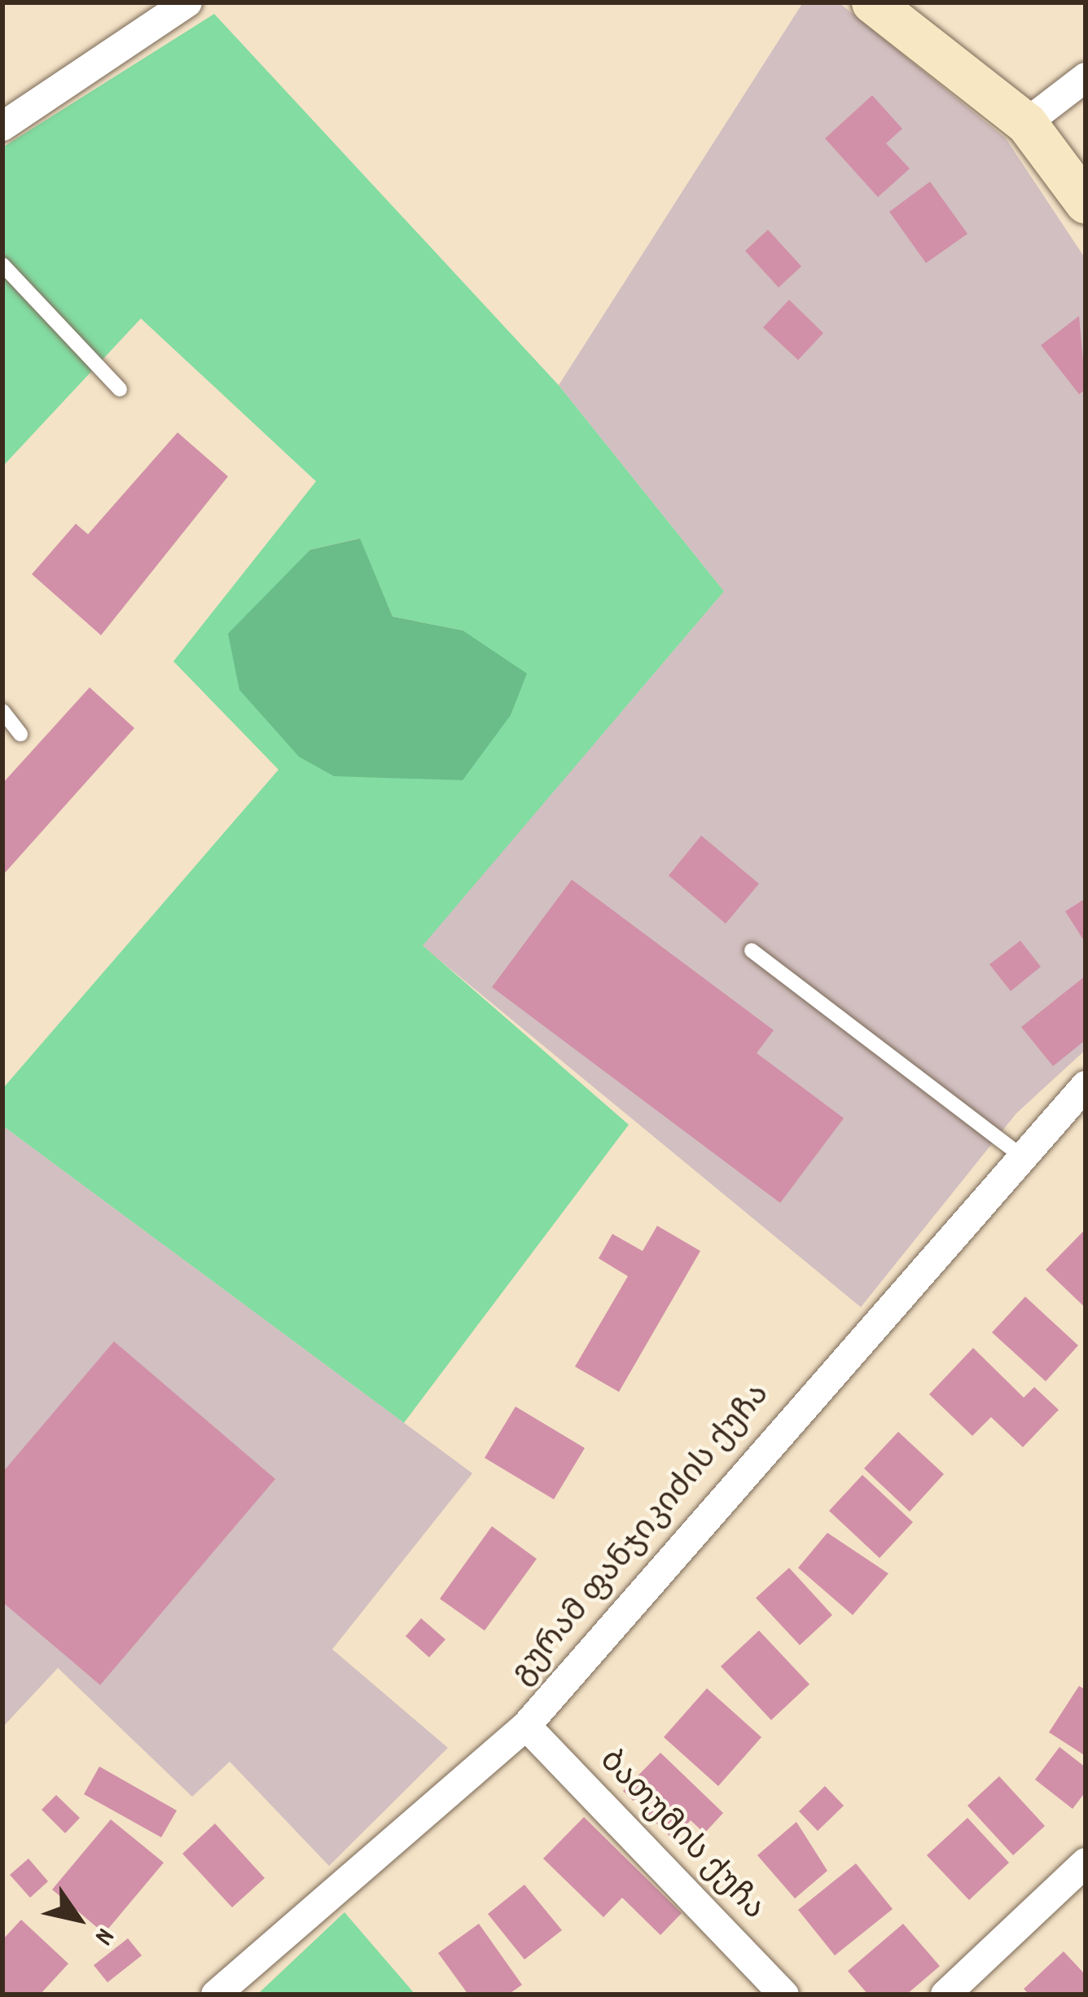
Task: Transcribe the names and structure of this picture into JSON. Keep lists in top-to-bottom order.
{
  "streets": {
    "street": ["გურამ ფანჯიკიძის ქუჩა", "ბათუმის ქუჩა"]
  },
  "crossings": [
    ["გურამ ფანჯიკიძის ქუჩა", "ბათუმის ქუჩა"]
  ],
  "north": "bottom right"
}
